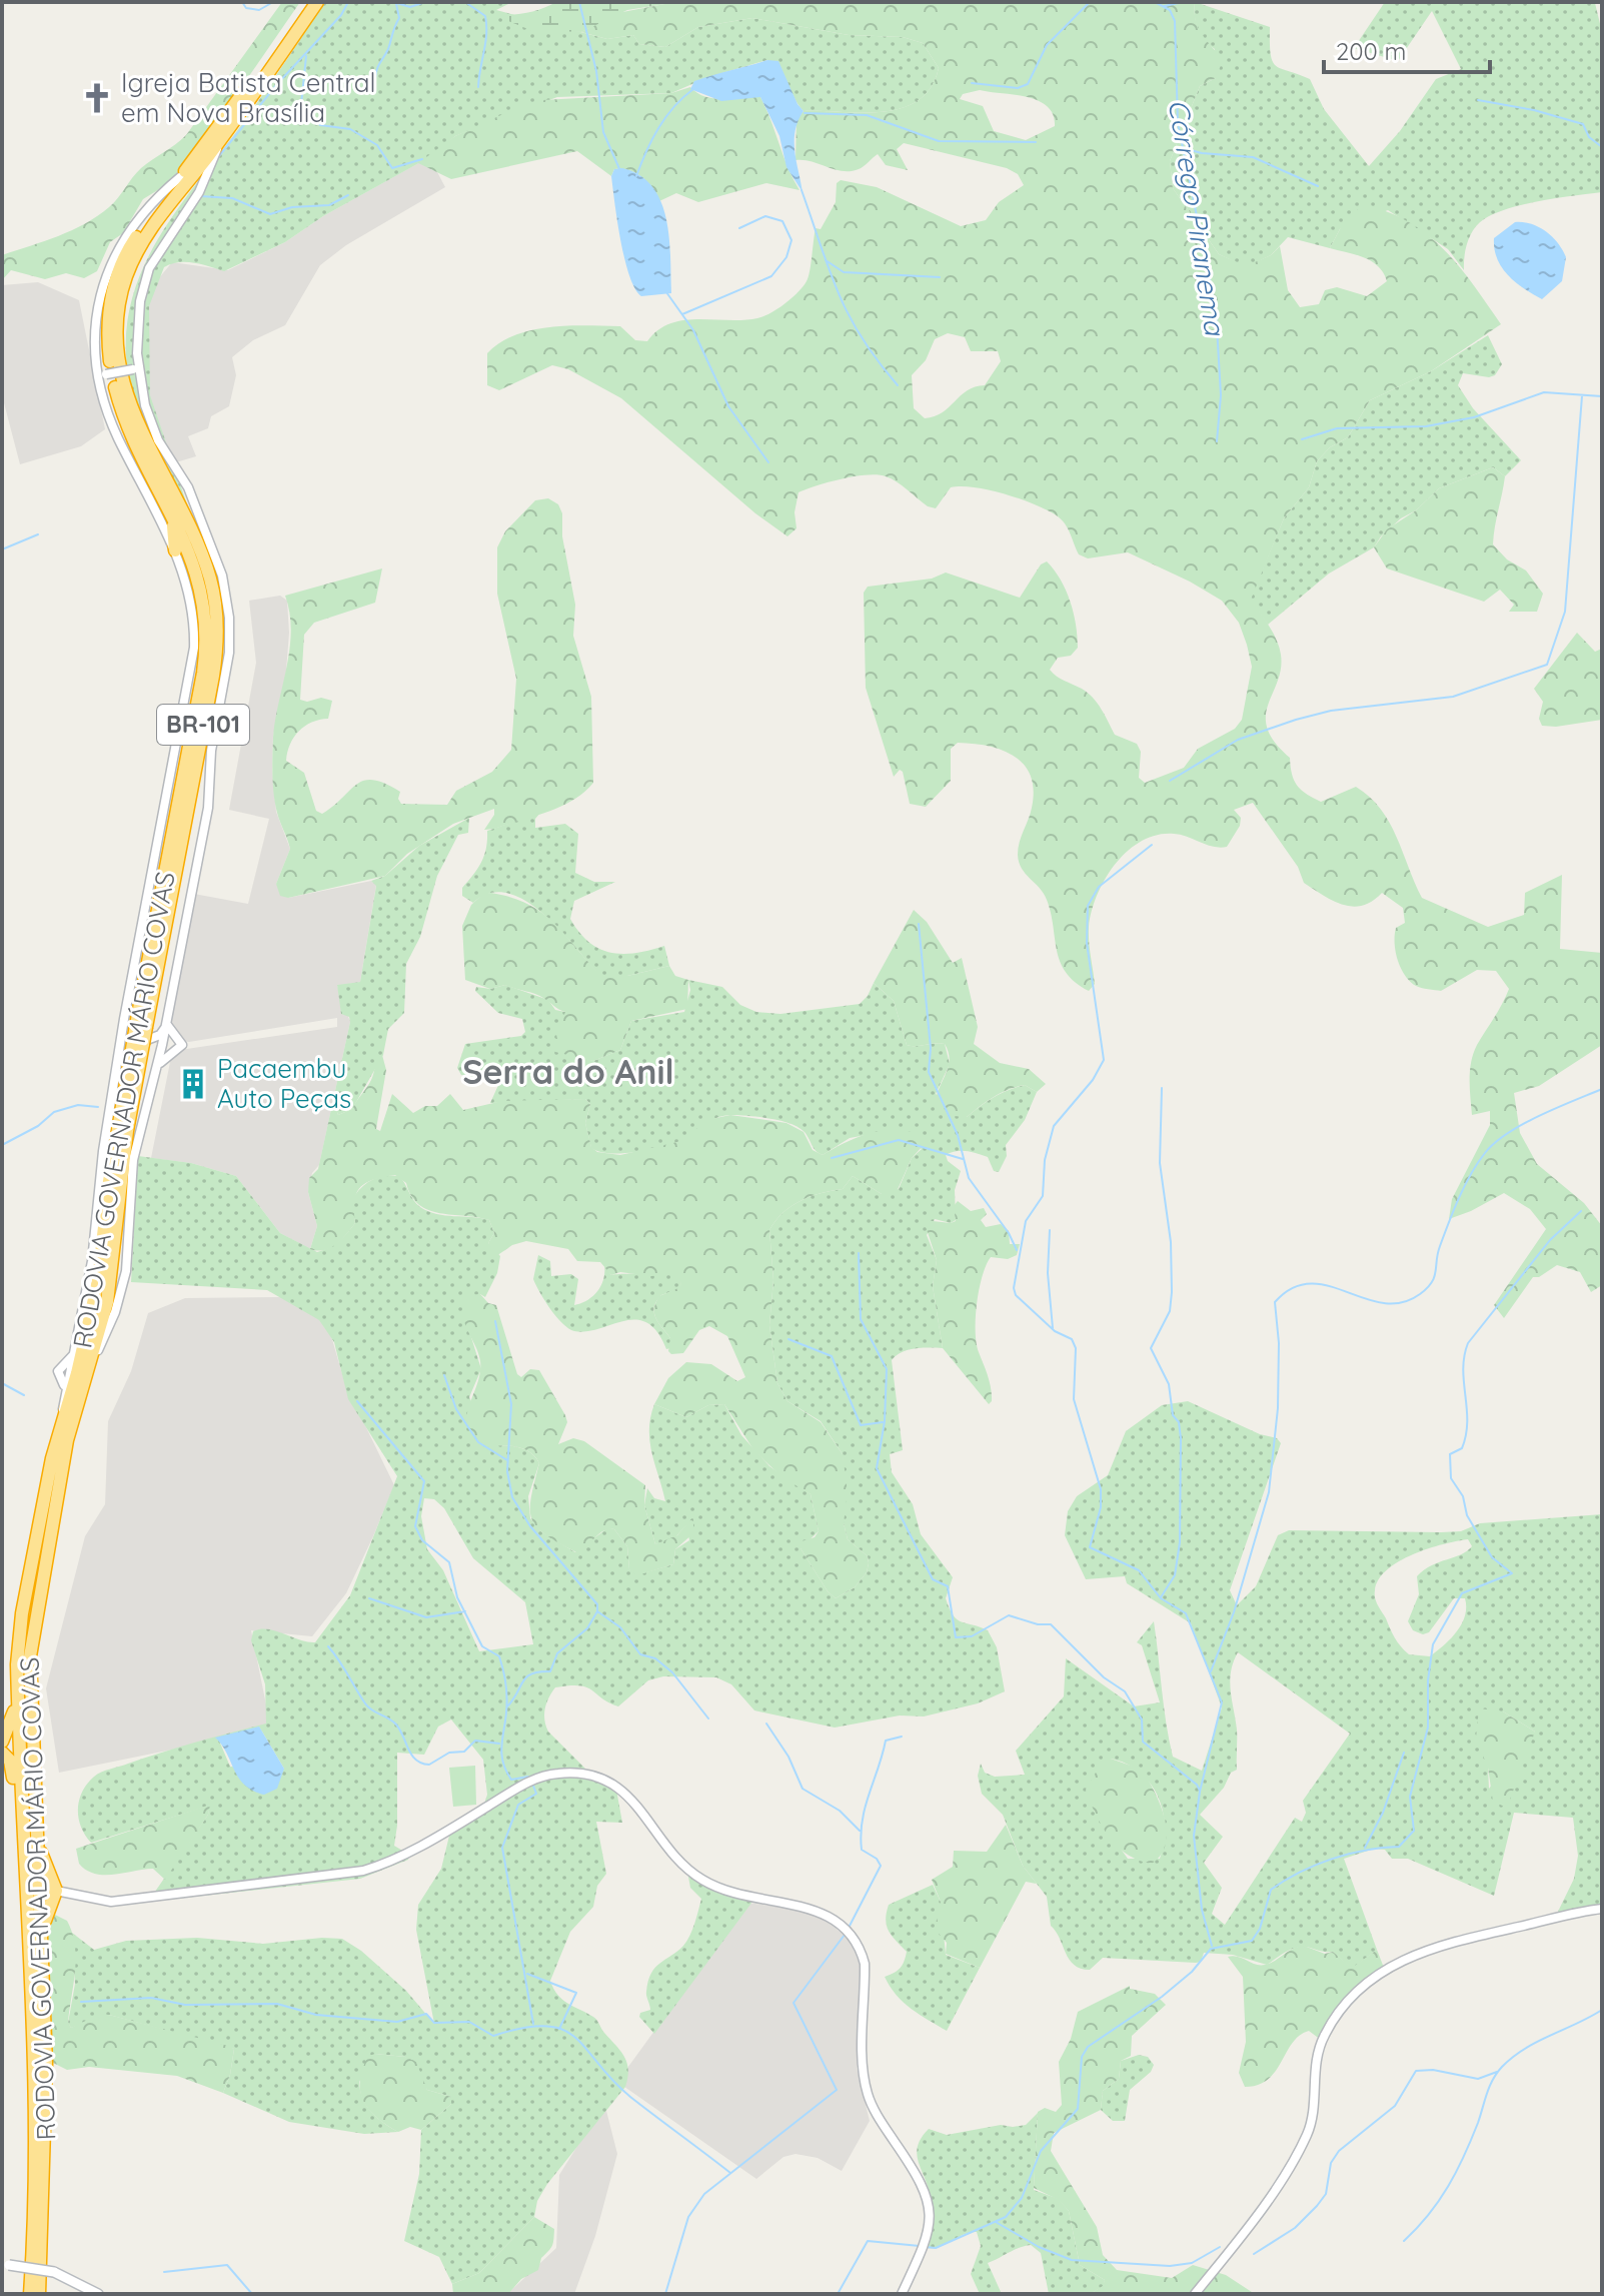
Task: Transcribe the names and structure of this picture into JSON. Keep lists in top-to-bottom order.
{
  "streets": {
    "highway": ["BR-101", "RODOVIA GOVERNADOR MÁRIO COVAS"]
  },
  "districts": ["Serra do Anil"],
  "water": ["Córrego Piranema"],
  "places": {
    "church": ["Igreja Batista Central em Nova Brasília"],
    "building": ["Pacaembu Auto Peças"]
  },
  "scale_bar": "200 m"
}
